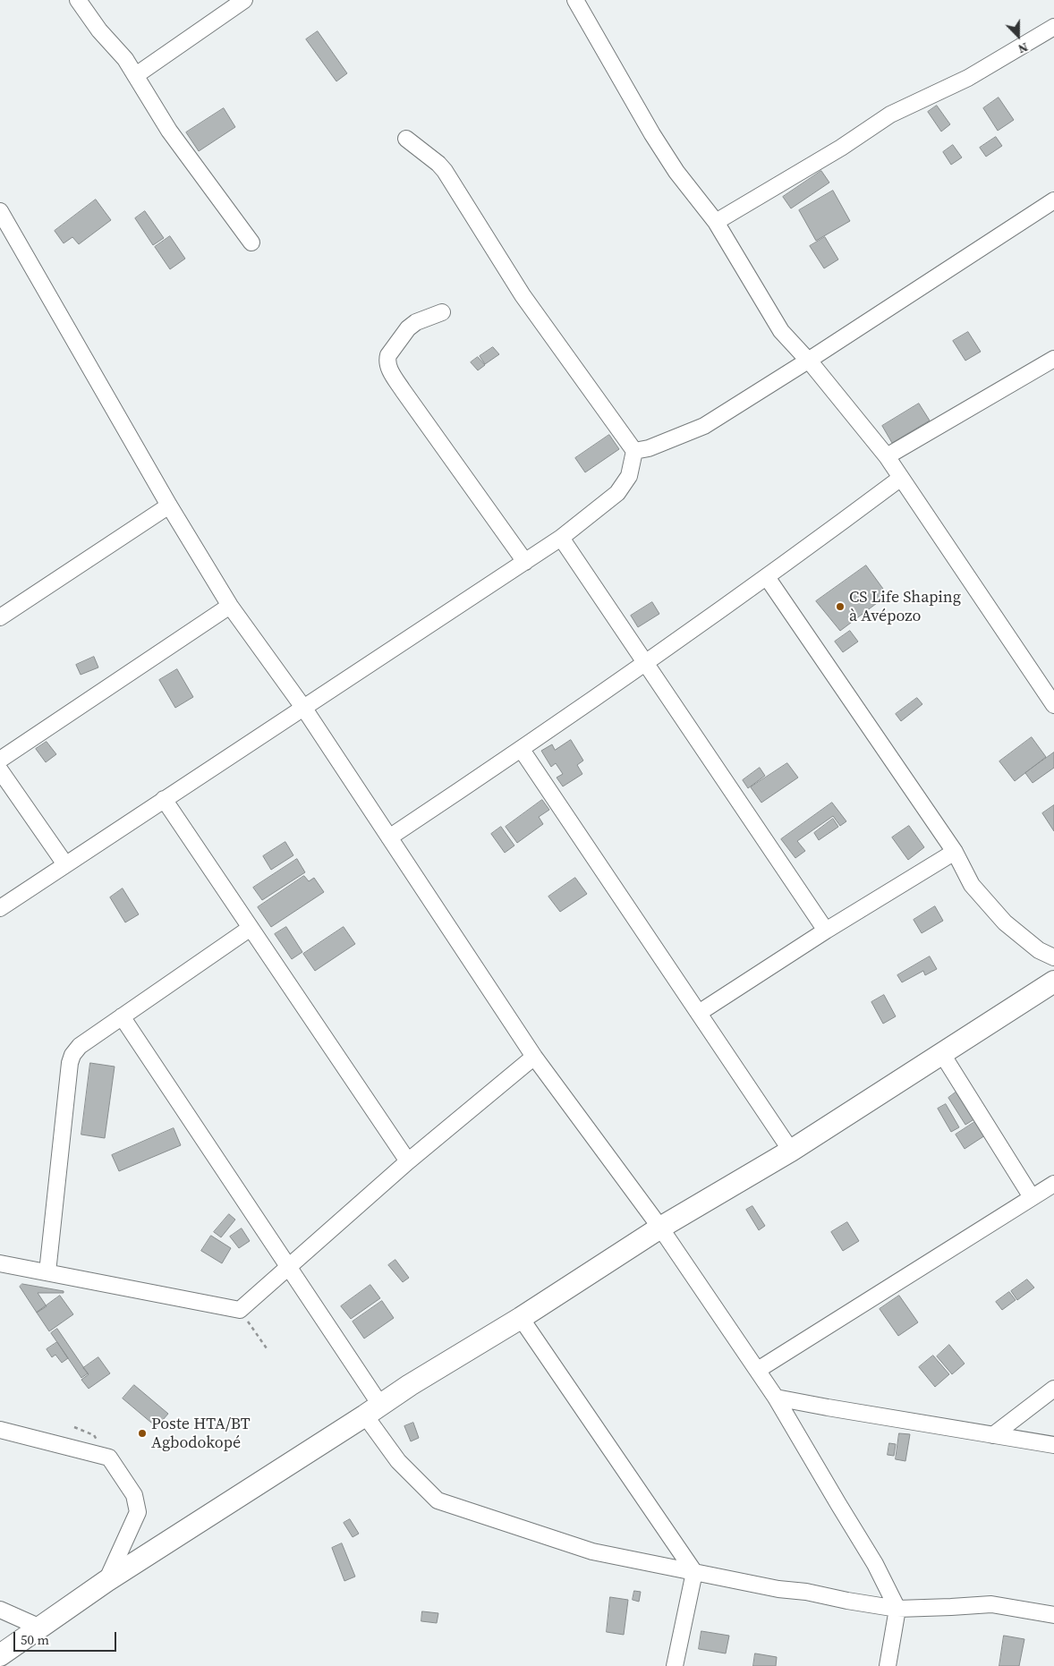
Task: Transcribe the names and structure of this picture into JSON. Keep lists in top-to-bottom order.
{
  "places": ["CS Life Shaping à Avépozo", "Poste HTA/BT Agbodokopé"],
  "scale_bar": "50 m",
  "north": "bottom"
}
